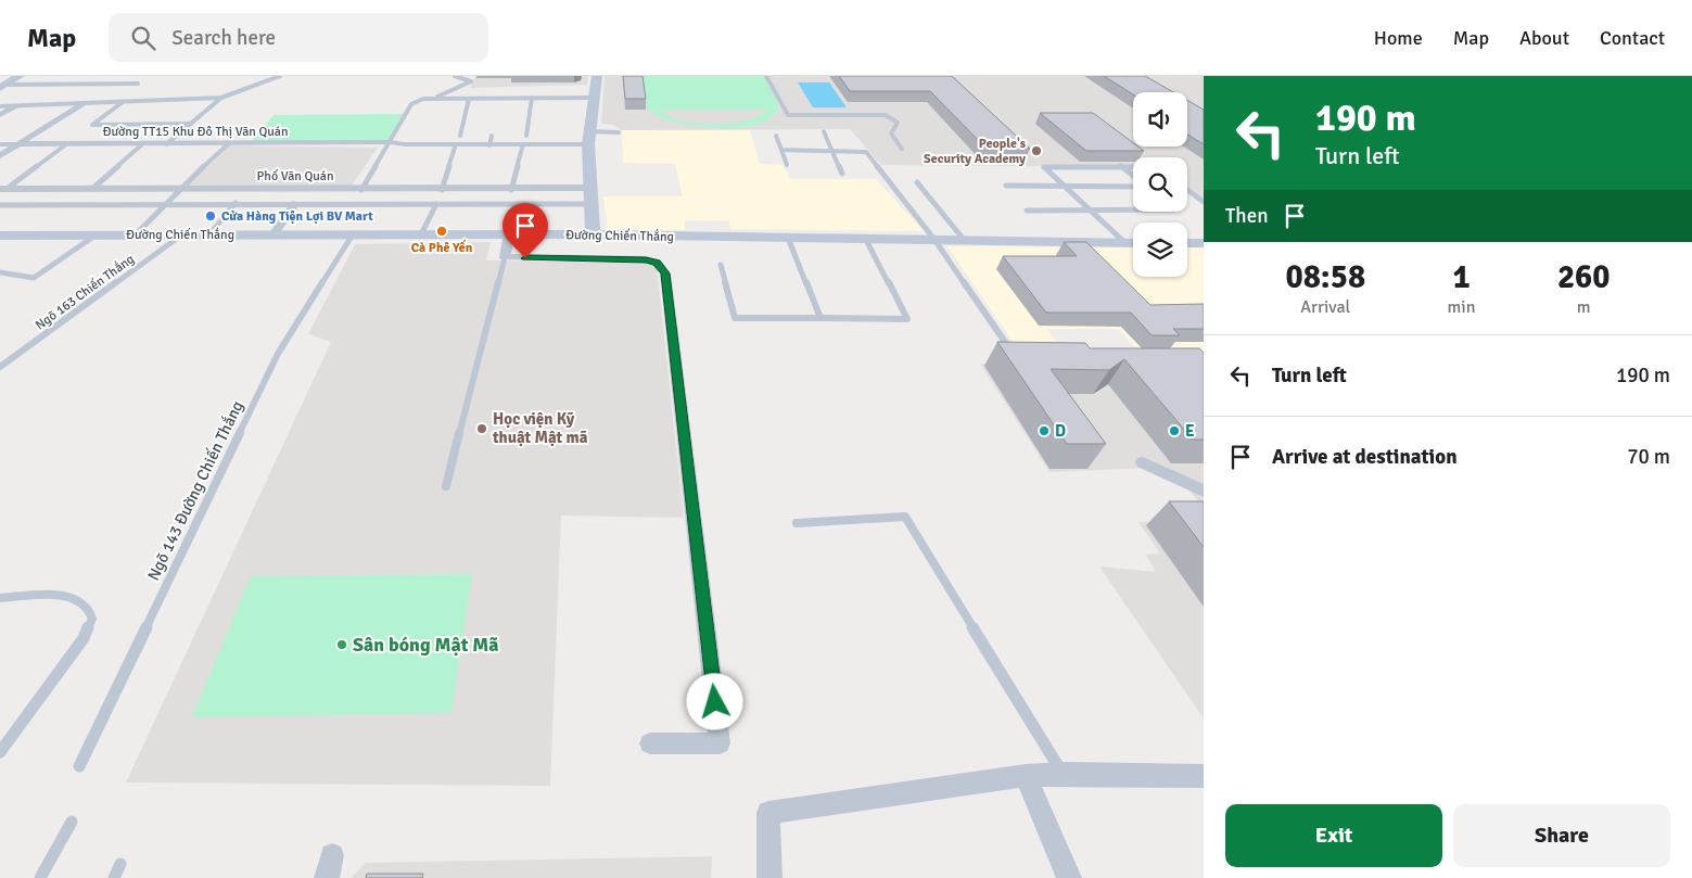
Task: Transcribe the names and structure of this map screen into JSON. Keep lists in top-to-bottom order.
{
  "streets": {
    "street": ["Đường TT15 Khu Đô Thị Văn Quán", "Phố Văn Quán", "Đường Chiến Thắng"],
    "lane": ["Ngõ 163 Chiến Thắng", "Ngõ 143 Đường Chiến Thắng"]
  },
  "crossings": [
    ["Đường Chiến Thắng", "Ngõ 163 Chiến Thắng"],
    ["Đường Chiến Thắng", "Ngõ 143 Đường Chiến Thắng"]
  ],
  "places": [
    "People's Security Academy",
    "Cửa Hàng Tiện Lợi BV Mart",
    "Cà Phê Yến",
    "Học viện Kỹ thuật Mật mã",
    "D",
    "E",
    "Sân bóng Mật Mã"
  ],
  "page": {
    "header": "Map",
    "search": "Search here",
    "nav": [
      "Home",
      "Map",
      "About",
      "Contact"
    ],
    "turn": ["190 m", "Turn left"],
    "then": "Then",
    "eta": [
      "08:58",
      "Arrival",
      "1",
      "min",
      "260",
      "m"
    ],
    "list": [
      {
        "name": "Turn left",
        "value": "190 m"
      },
      {
        "name": "Arrive at destination",
        "value": "70 m"
      }
    ],
    "buttons": ["Exit", "Share"]
  }
}
